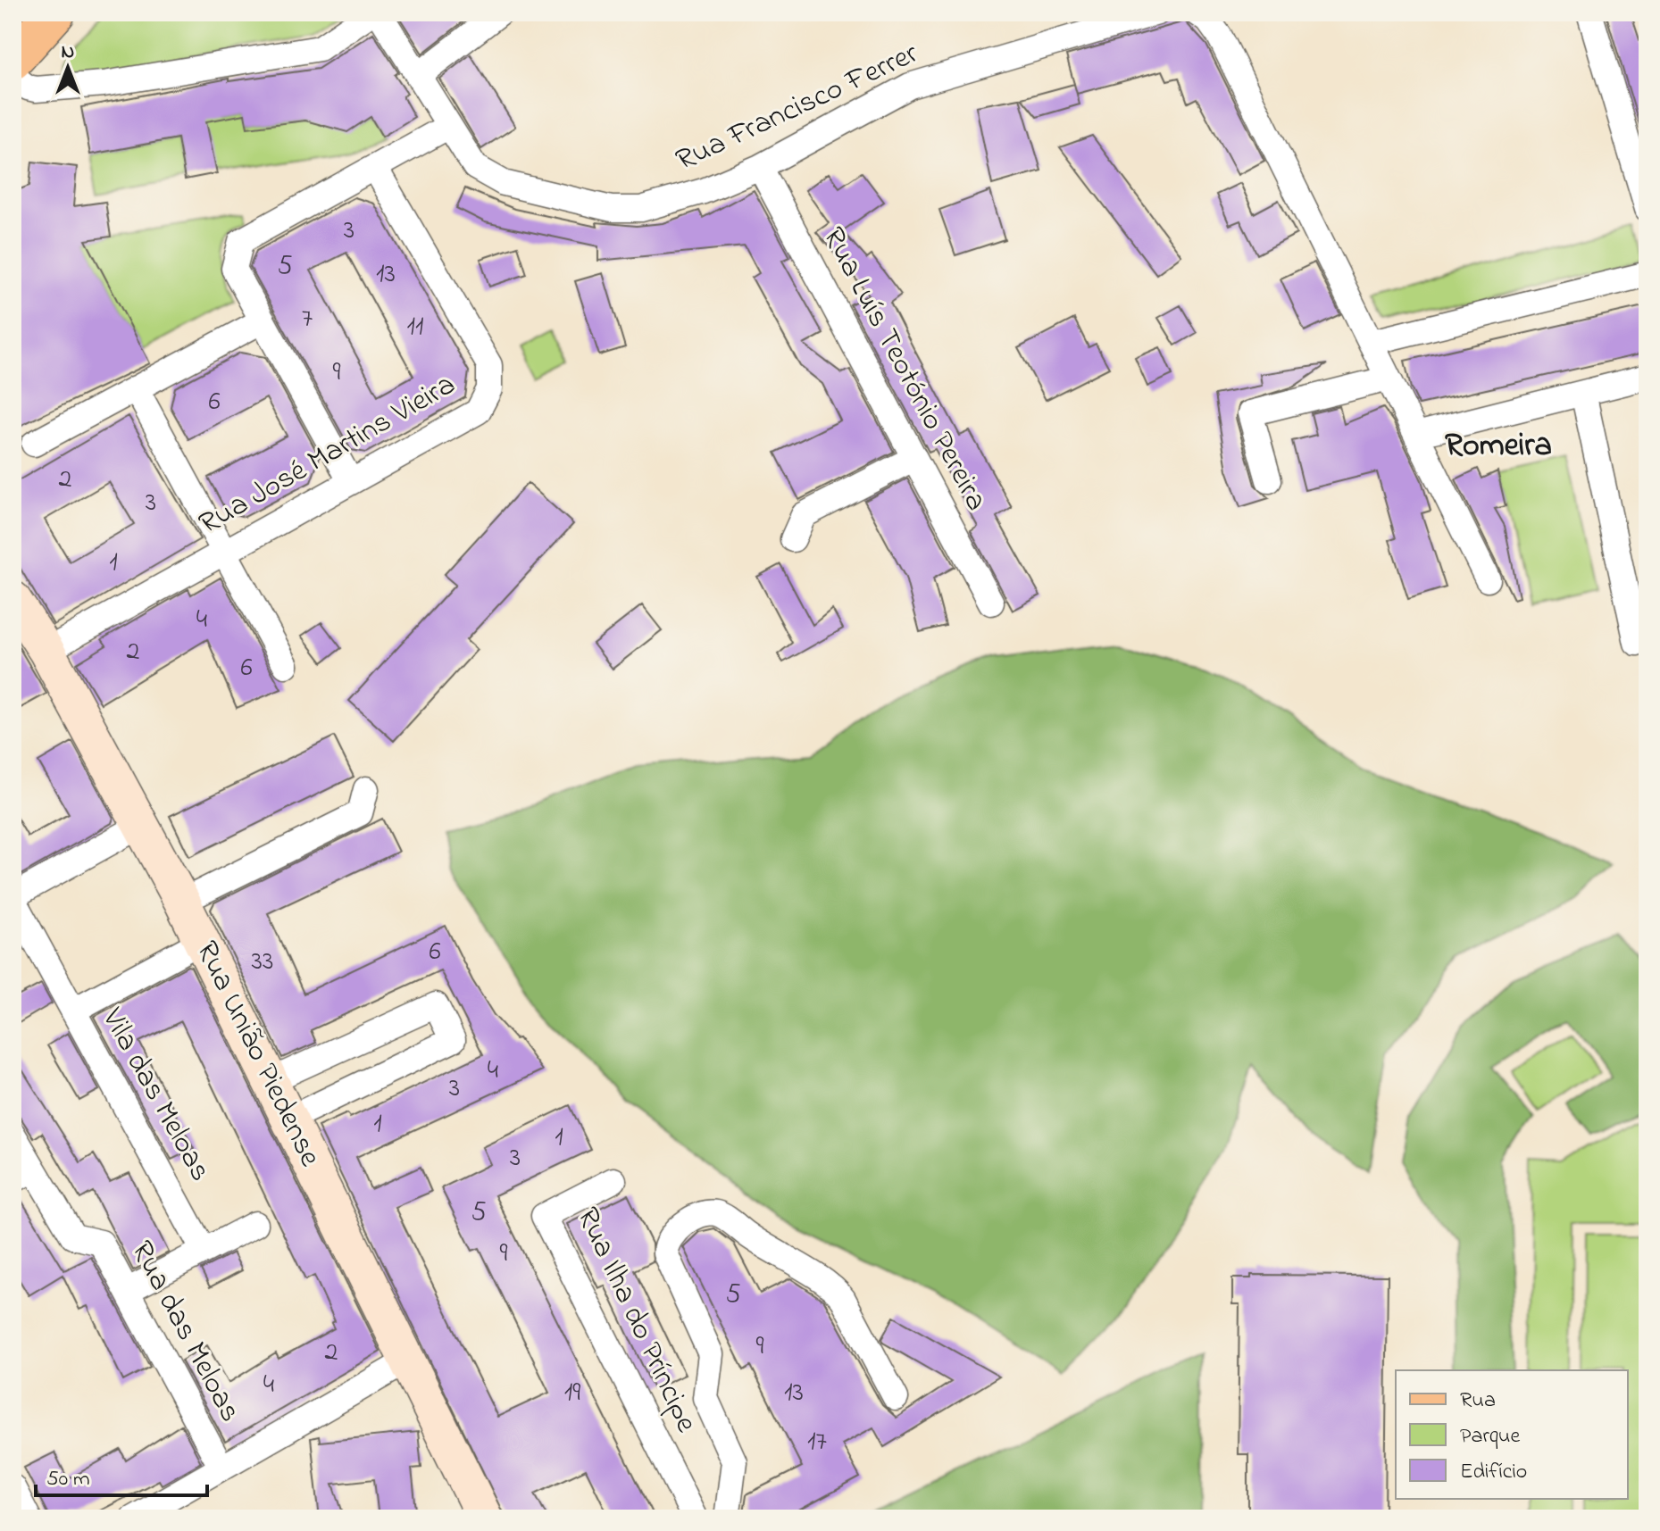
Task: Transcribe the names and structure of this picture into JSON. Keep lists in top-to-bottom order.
{
  "streets": {
    "street": [
      "Rua Francisco Ferrer",
      "Rua Luís Teotónio Pereira",
      "Rua José Martins Vieira",
      "Rua União Piedense",
      "Vila das Meloas",
      "Rua Ilha do Príncipe",
      "Rua das Meloas"
    ]
  },
  "crossings": [
    ["Rua Francisco Ferrer", "Rua Luís Teotónio Pereira"],
    ["Rua José Martins Vieira", "Rua União Piedense"]
  ],
  "districts": ["Romeira"],
  "house_numbers": [
    "3",
    "5",
    "13",
    "7",
    "11",
    "9",
    "6",
    "2",
    "3",
    "1",
    "4",
    "2",
    "6",
    "6",
    "33",
    "4",
    "3",
    "1",
    "1",
    "3",
    "5",
    "9",
    "5",
    "9",
    "2",
    "4",
    "19",
    "13",
    "17"
  ],
  "legend": ["Rua", "Parque", "Edifício"],
  "scale_bar": "50 m",
  "north": "top"
}
